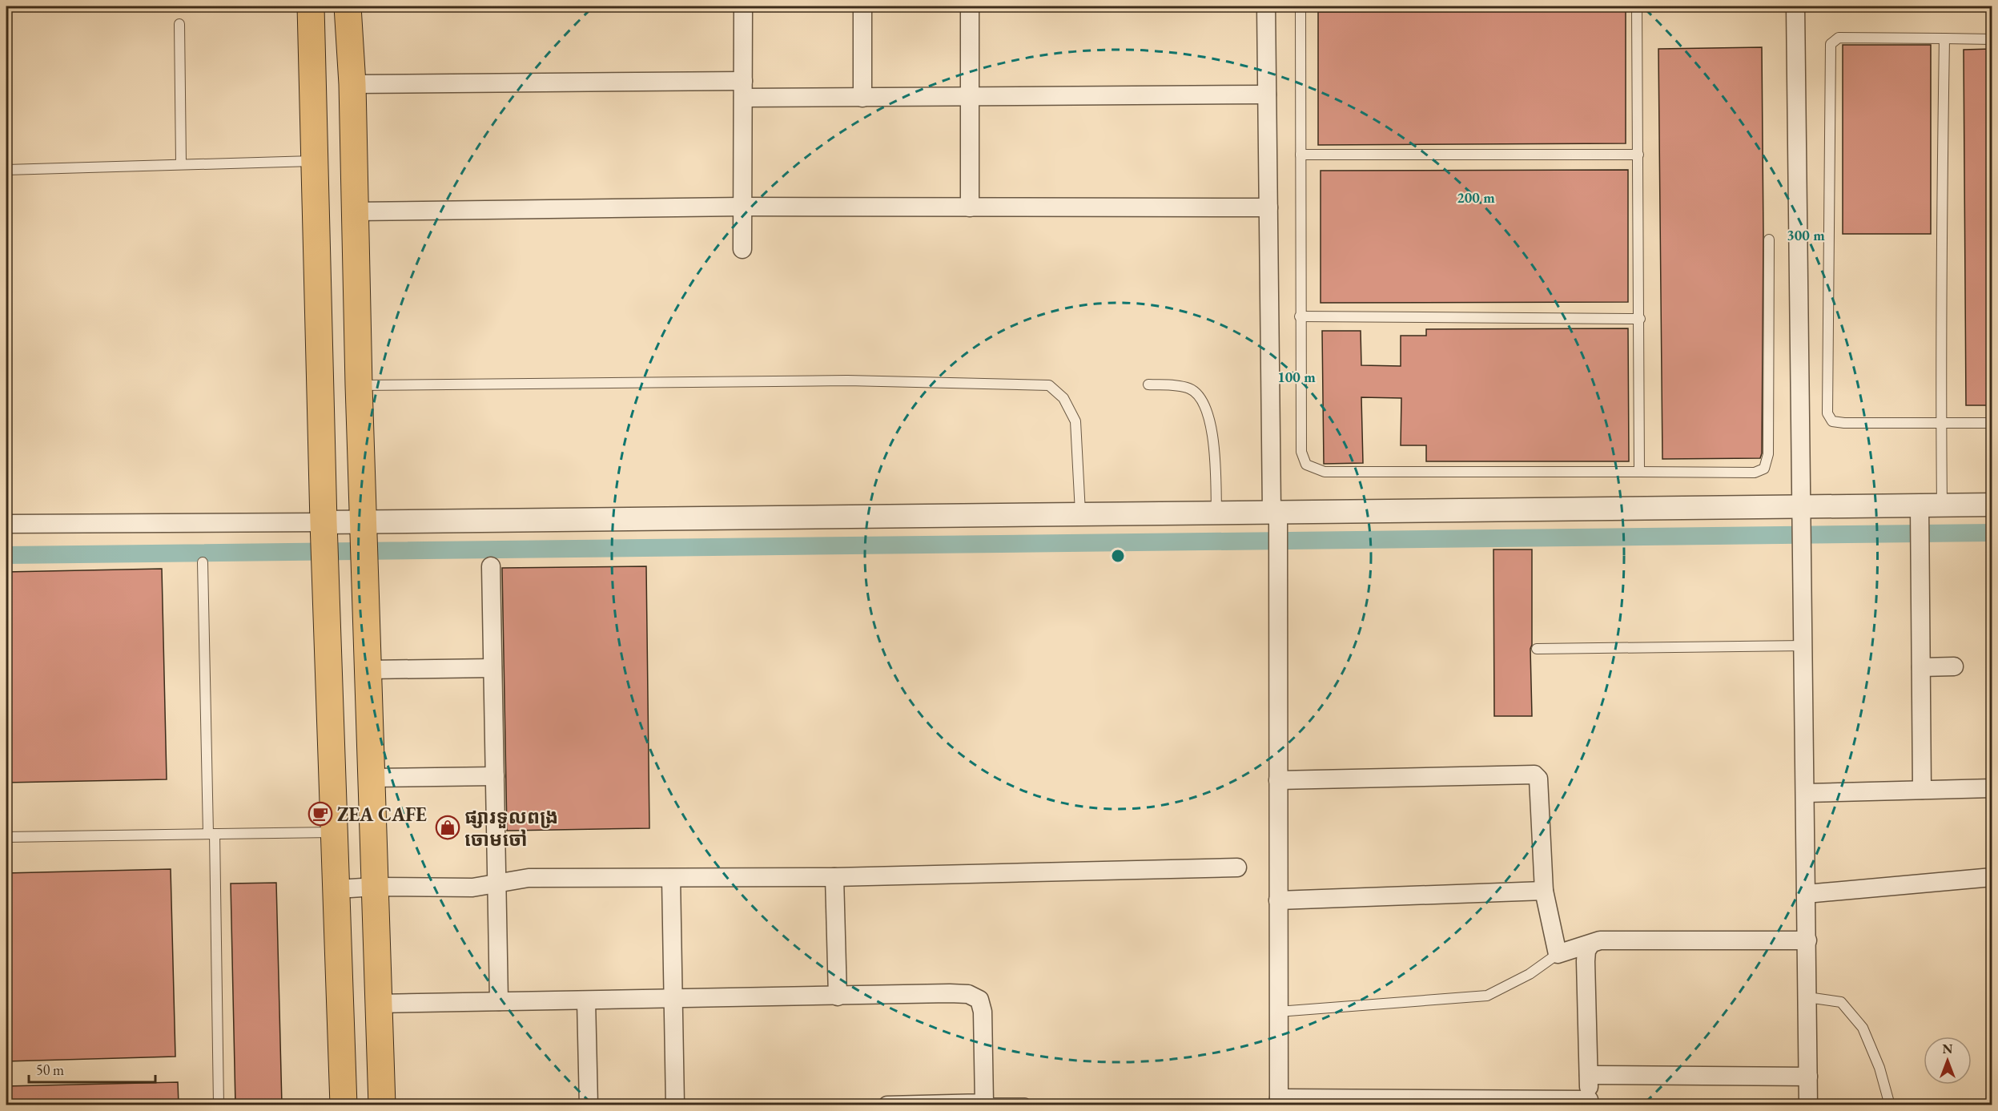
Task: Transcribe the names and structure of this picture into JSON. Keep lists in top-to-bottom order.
{
  "places": {
    "cafe": ["ZEA CAFE"],
    "shop": ["ផ្សារទួលពង្រ ចោមចៅ"]
  },
  "scale_bar": "50 m",
  "north": "top",
  "rings": ["200 m", "300 m", "100 m"]
}
